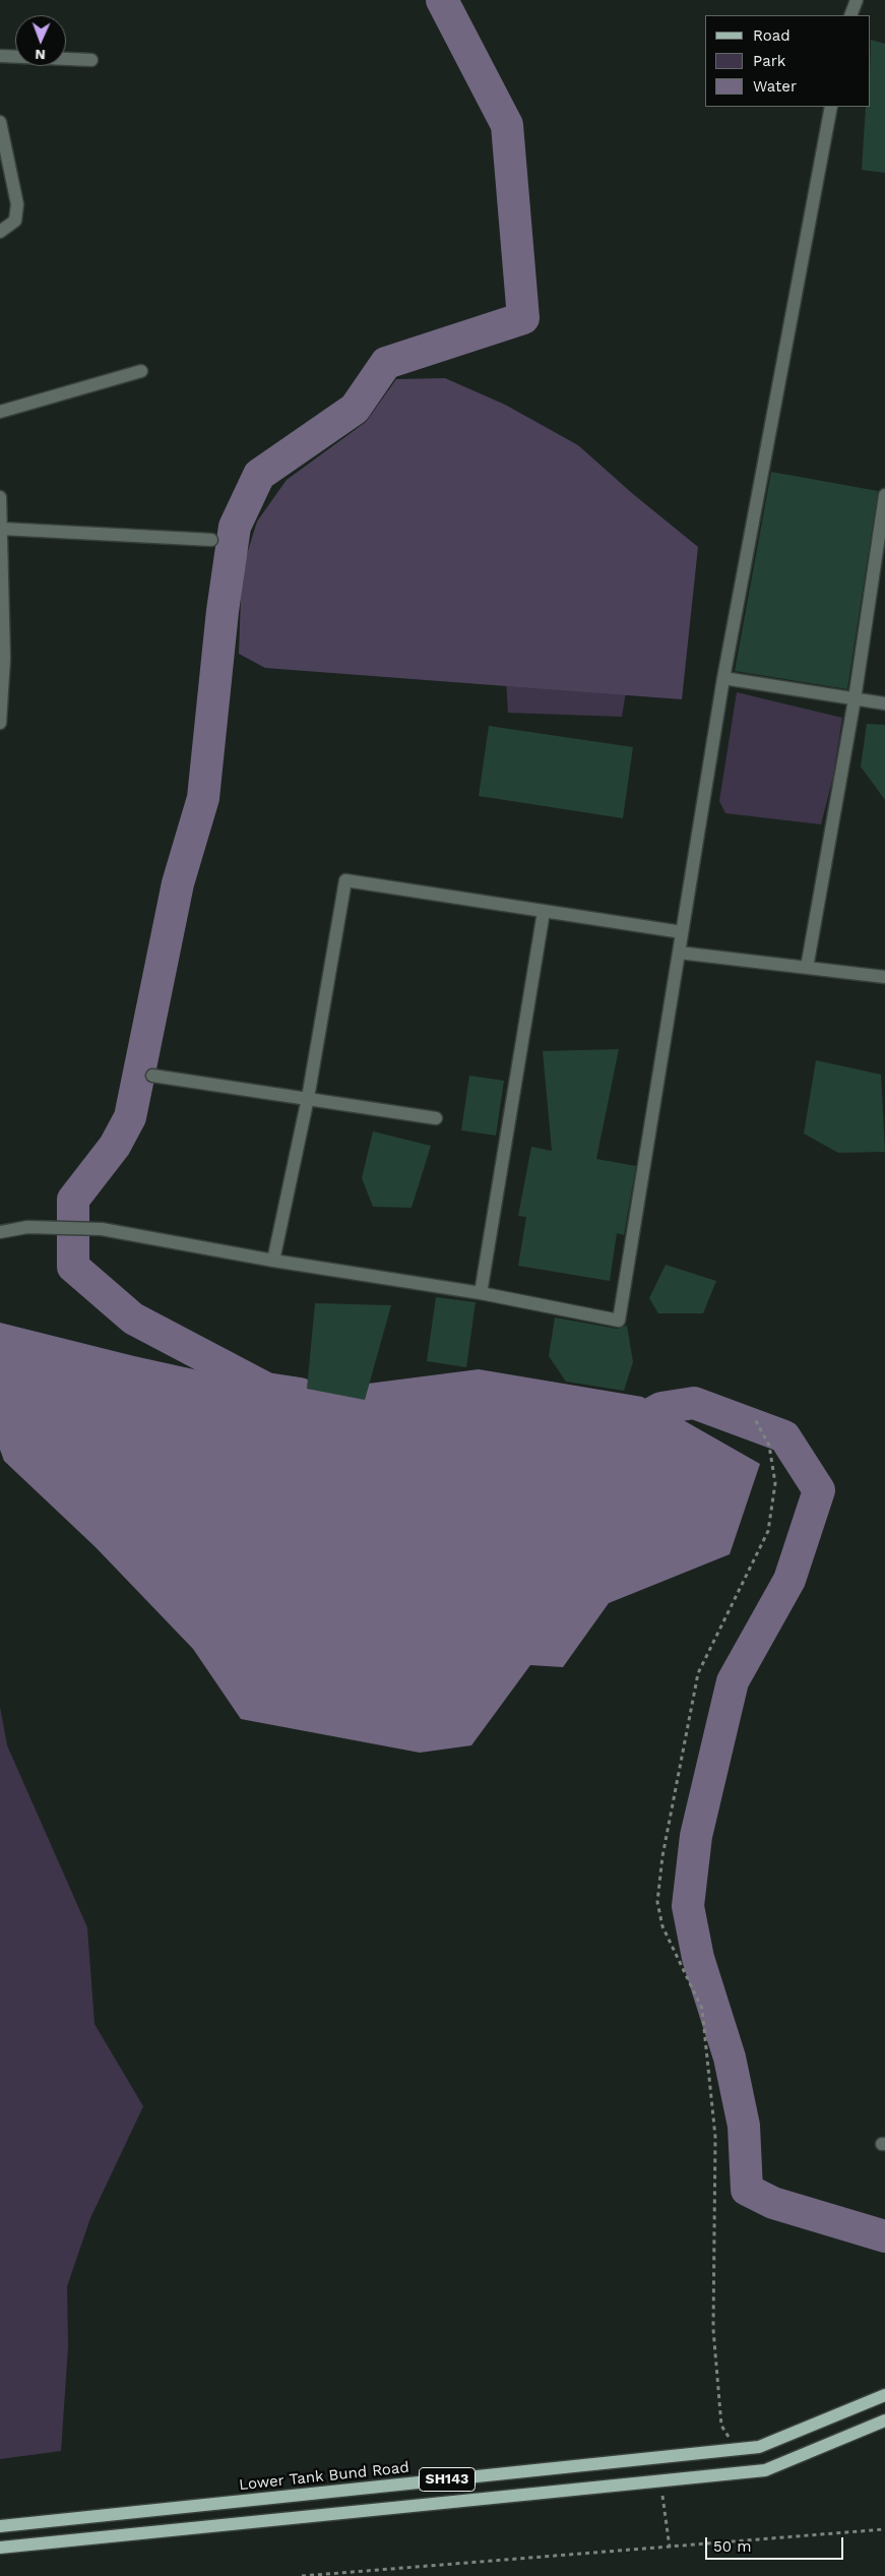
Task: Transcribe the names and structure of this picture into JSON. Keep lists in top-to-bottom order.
{
  "streets": {
    "main road": ["Lower Tank Bund Road", "SH143"]
  },
  "legend": ["Road", "Park", "Water"],
  "scale_bar": "50 m",
  "north": "bottom"
}
